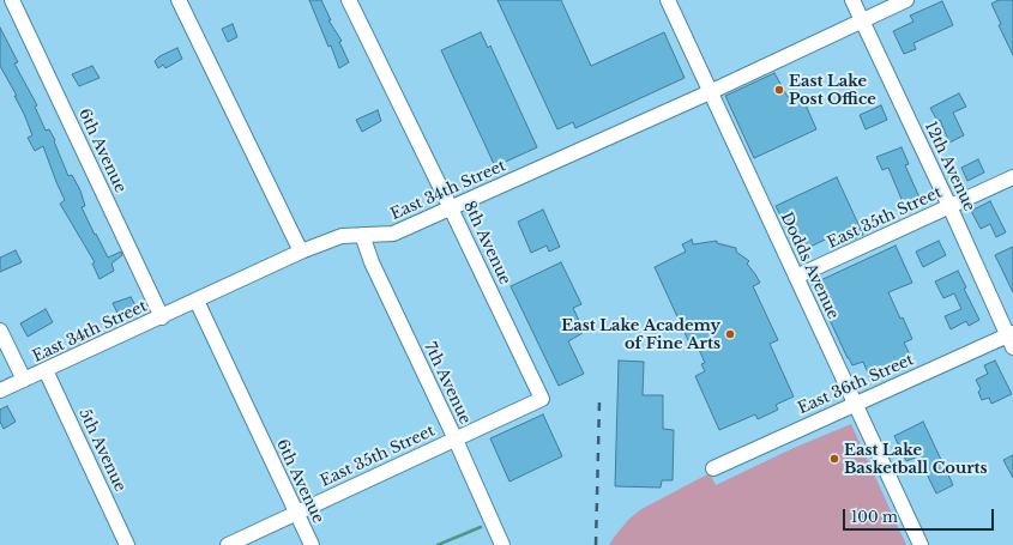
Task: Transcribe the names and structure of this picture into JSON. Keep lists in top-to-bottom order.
{
  "streets": {
    "street": [
      "6th Avenue",
      "12th Avenue",
      "East 34th Street",
      "East 35th Street",
      "8th Avenue",
      "Dodds Avenue",
      "7th Avenue",
      "East 36th Street",
      "5th Avenue"
    ]
  },
  "crossings": [
    ["6th Avenue", "East 34th Street"],
    ["6th Avenue", "East 35th Street"],
    ["12th Avenue", "East 34th Street"],
    ["12th Avenue", "East 35th Street"],
    ["12th Avenue", "East 36th Street"],
    ["East 34th Street", "8th Avenue"],
    ["East 34th Street", "Dodds Avenue"],
    ["East 34th Street", "7th Avenue"],
    ["East 34th Street", "5th Avenue"],
    ["East 35th Street", "8th Avenue"],
    ["East 35th Street", "Dodds Avenue"],
    ["East 35th Street", "7th Avenue"],
    ["Dodds Avenue", "East 36th Street"]
  ],
  "places": ["East Lake Post Office", "East Lake Academy of Fine Arts", "East Lake Basketball Courts"],
  "scale_bar": "100 m"
}
